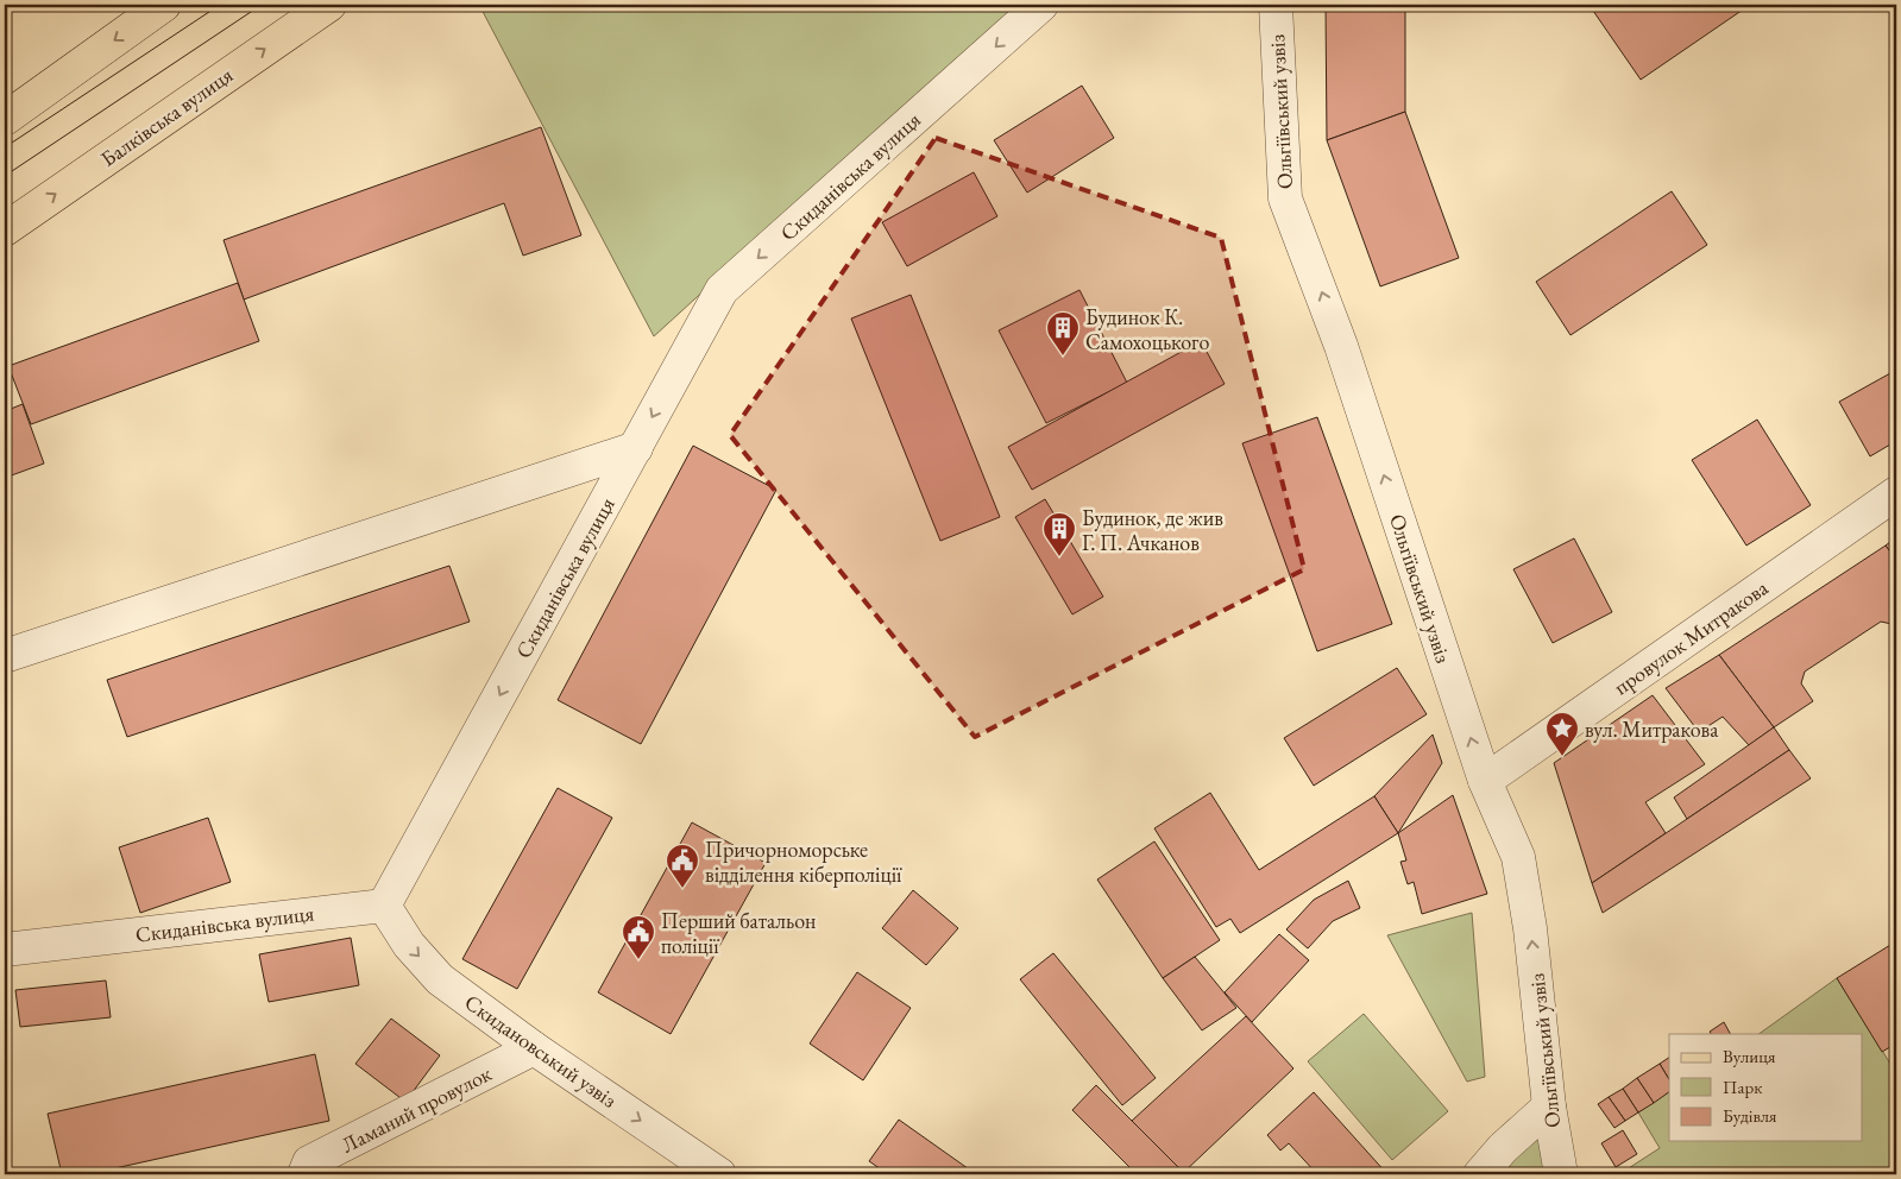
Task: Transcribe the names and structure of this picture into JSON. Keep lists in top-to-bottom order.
{
  "streets": {
    "main road": ["Балківська вулиця"],
    "street": [
      "Ольгіївський узвіз",
      "Скиданівська вулиця",
      "провулок Митракова",
      "Скидановський узвіз",
      "Ламаний провулок"
    ]
  },
  "crossings": [
    ["Ольгіївський узвіз", "провулок Митракова"],
    ["Скиданівська вулиця", "Скидановський узвіз"],
    ["Скидановський узвіз", "Ламаний провулок"]
  ],
  "one_way": ["Ольгіївський узвіз", "Скиданівська вулиця", "Скидановський узвіз"],
  "places": {
    "building": ["Будинок К. Самохоцького", "Будинок, де жив Г. П. Ачканов"],
    "place": ["вул. Митракова"],
    "public building": ["Причорноморське відділення кіберполіції", "Перший батальон поліції"]
  },
  "legend": ["Вулиця", "Парк", "Будівля"]
}
